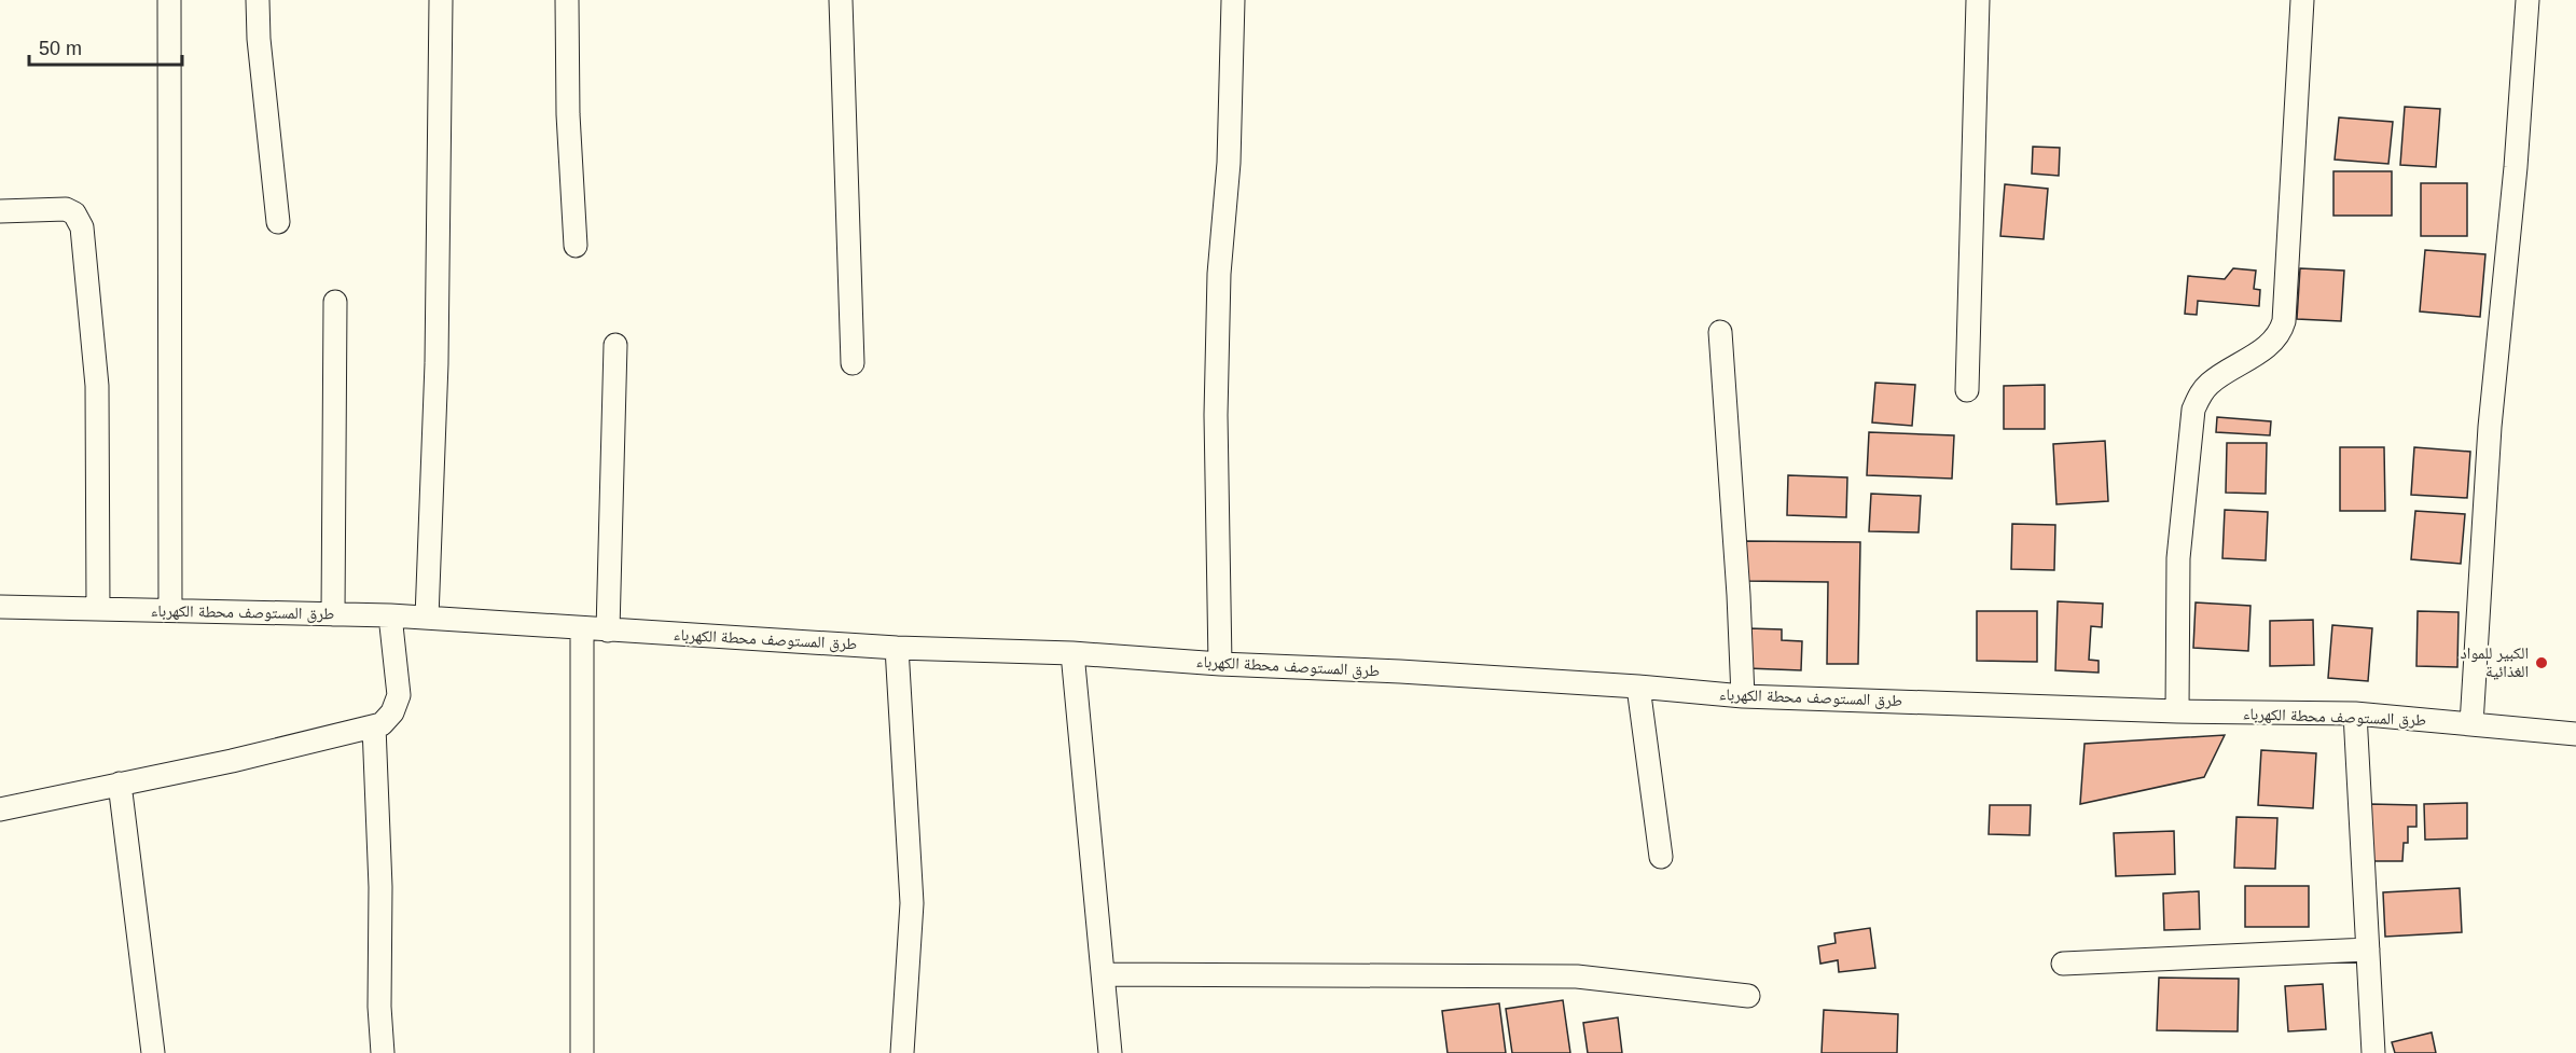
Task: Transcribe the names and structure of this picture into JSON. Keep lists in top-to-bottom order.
{
  "streets": {
    "street": ["طرق المستوصف محطة الكهرباء"]
  },
  "places": ["الكبير للمواد الغذائية"],
  "scale_bar": "50 m"
}
